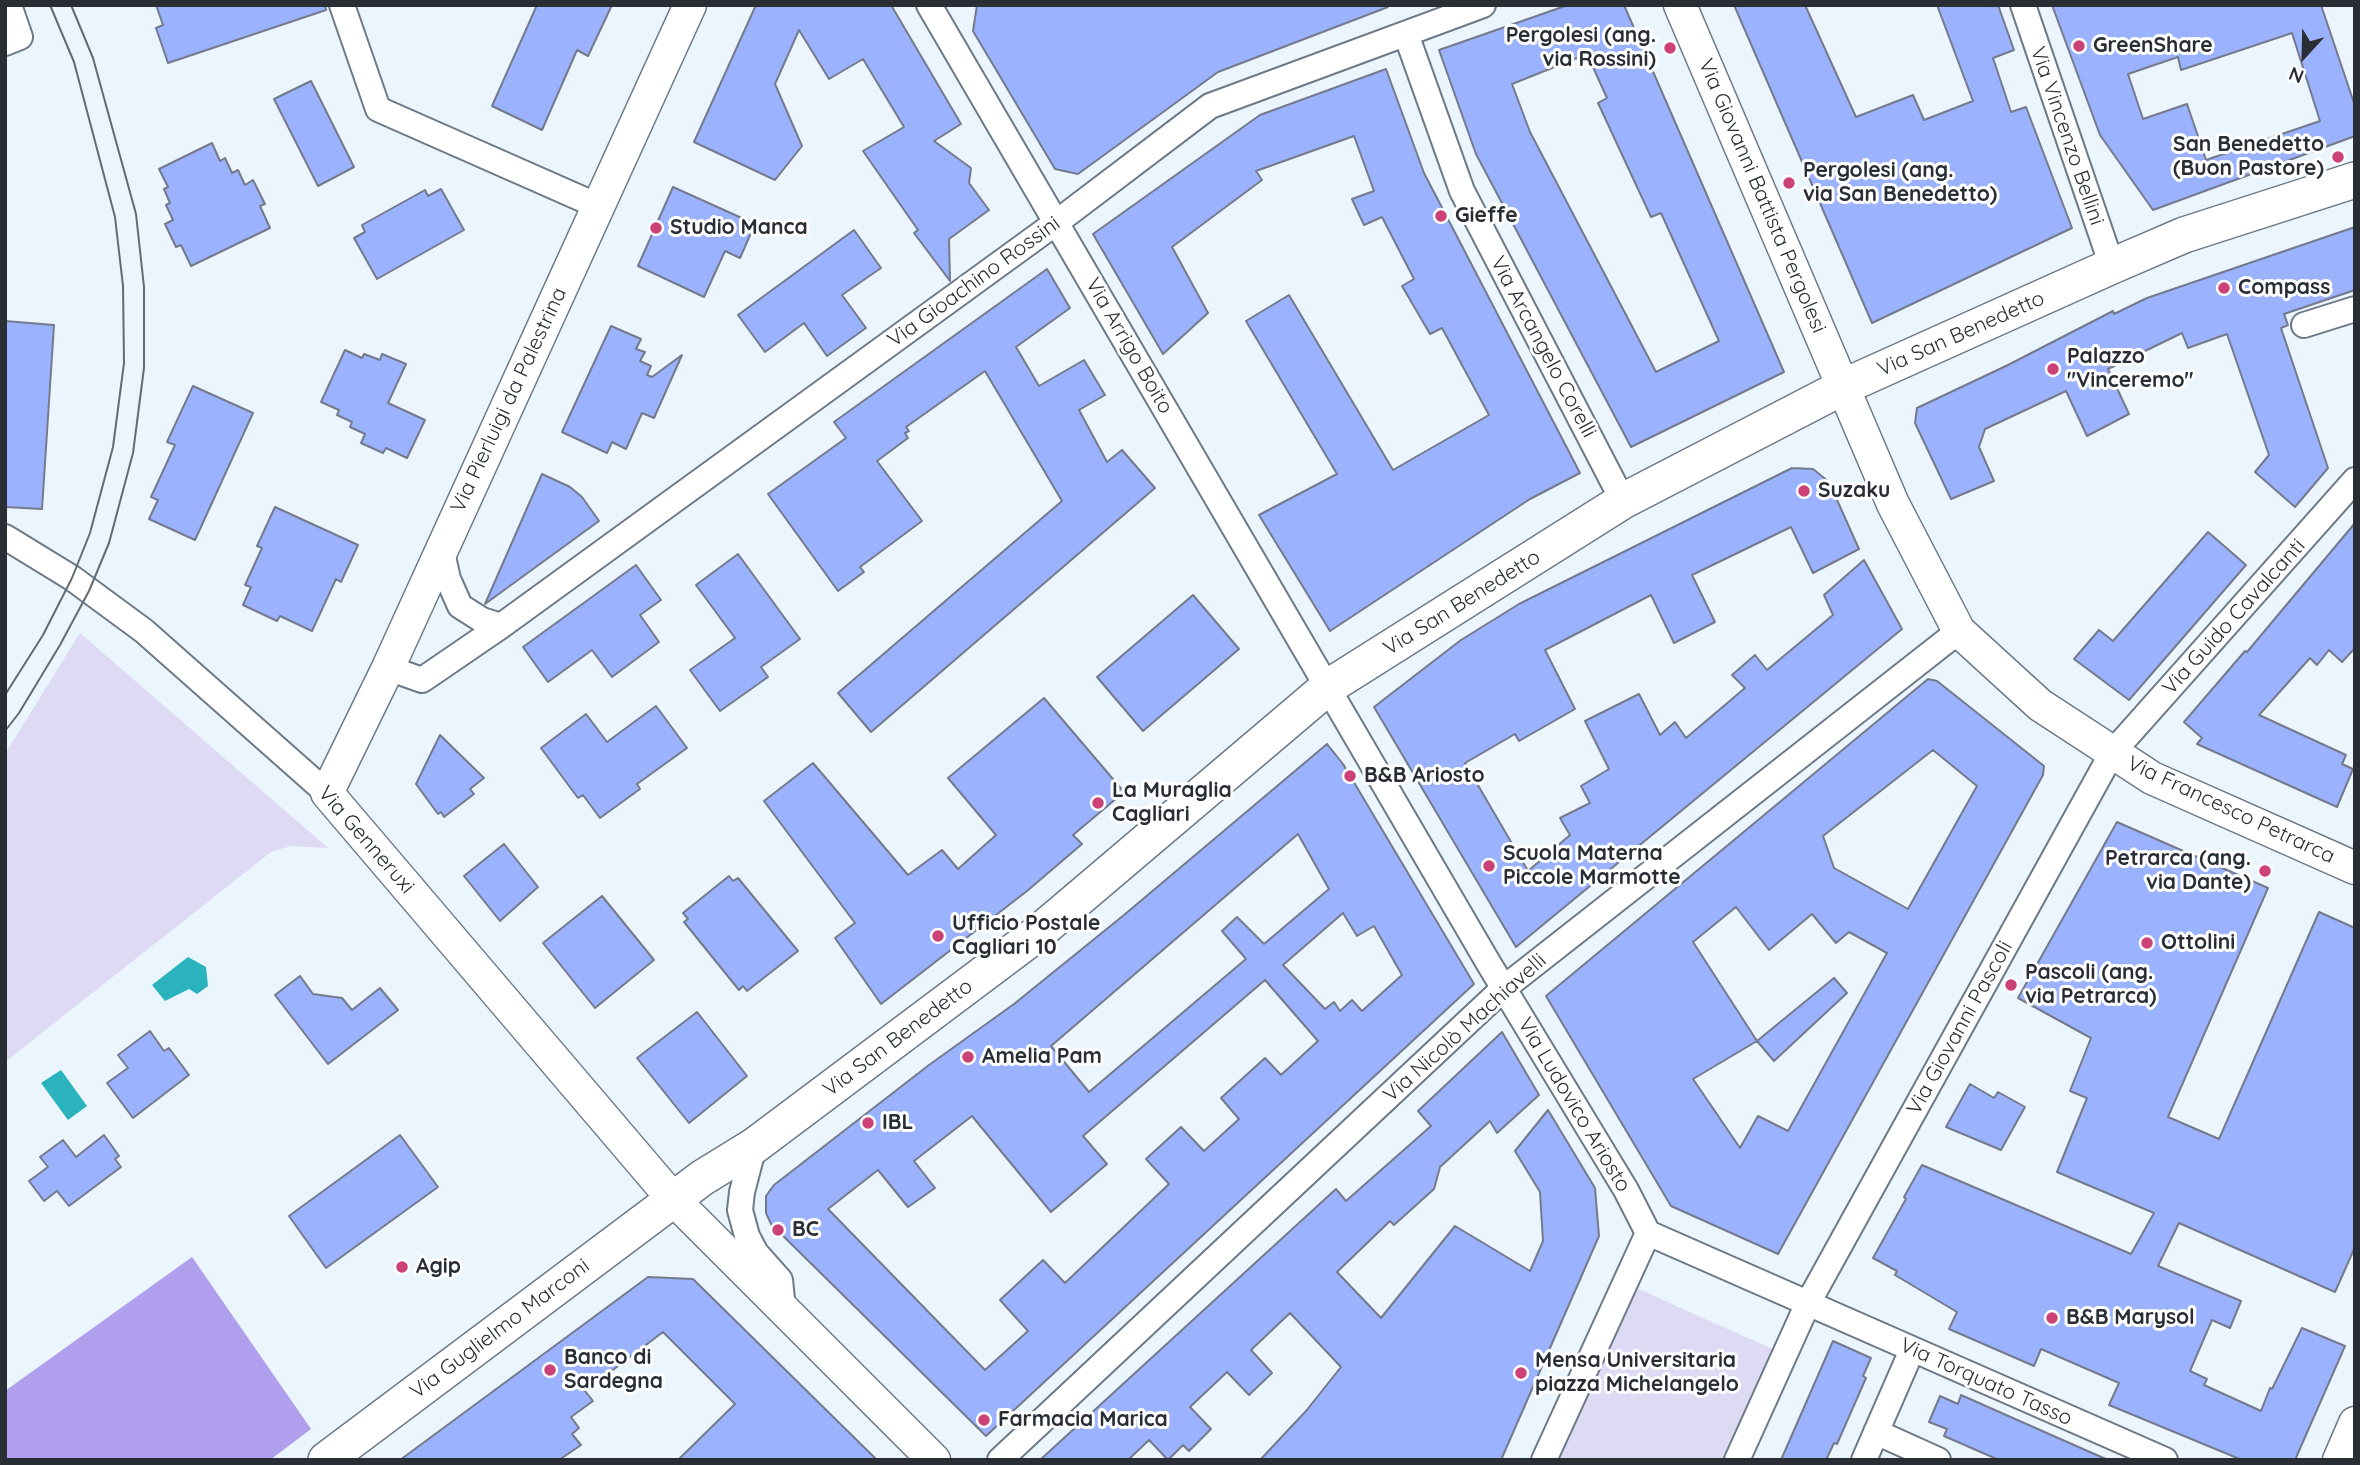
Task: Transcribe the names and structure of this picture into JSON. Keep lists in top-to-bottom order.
{
  "streets": {
    "main road": ["Via San Benedetto", "Via Guglielmo Marconi"],
    "street": [
      "Via Vincenzo Bellini",
      "Via Giovanni Battista Pergolesi",
      "Via Gioachino Rossini",
      "Via Arrigo Boito",
      "Via Arcangelo Corelli",
      "Via Pierluigi da Palestrina",
      "Via Guido Cavalcanti",
      "Via Francesco Petrarca",
      "Via Genneruxi",
      "Via Nicolò Machiavelli",
      "Via Giovanni Pascoli",
      "Via Ludovico Ariosto",
      "Via Torquato Tasso"
    ]
  },
  "crossings": [
    ["Via Vincenzo Bellini", "Via San Benedetto"],
    ["Via Giovanni Battista Pergolesi", "Via San Benedetto"],
    ["Via Giovanni Battista Pergolesi", "Via Francesco Petrarca"],
    ["Via Gioachino Rossini", "Via Arrigo Boito"],
    ["Via Gioachino Rossini", "Via Arcangelo Corelli"],
    ["Via Gioachino Rossini", "Via Pierluigi da Palestrina"],
    ["Via San Benedetto", "Via Arrigo Boito"],
    ["Via San Benedetto", "Via Arcangelo Corelli"],
    ["Via San Benedetto", "Via Francesco Petrarca"],
    ["Via San Benedetto", "Via Genneruxi"],
    ["Via San Benedetto", "Via Ludovico Ariosto"],
    ["Via San Benedetto", "Via Guglielmo Marconi"],
    ["Via Arrigo Boito", "Via Ludovico Ariosto"],
    ["Via Pierluigi da Palestrina", "Via Genneruxi"],
    ["Via Guido Cavalcanti", "Via Francesco Petrarca"],
    ["Via Guido Cavalcanti", "Via Giovanni Pascoli"],
    ["Via Francesco Petrarca", "Via Nicolò Machiavelli"],
    ["Via Francesco Petrarca", "Via Giovanni Pascoli"],
    ["Via Genneruxi", "Via Guglielmo Marconi"],
    ["Via Nicolò Machiavelli", "Via Ludovico Ariosto"],
    ["Via Giovanni Pascoli", "Via Torquato Tasso"],
    ["Via Ludovico Ariosto", "Via Torquato Tasso"]
  ],
  "places": [
    "GreenShare",
    "Pergolesi (ang. via Rossini)",
    "San Benedetto (Buon Pastore)",
    "Pergolesi (ang. via San Benedetto)",
    "Gieffe",
    "Studio Manca",
    "Compass",
    "Palazzo \"Vinceremo\"",
    "Suzaku",
    "B&B Ariosto",
    "La Muraglia Cagliari",
    "Scuola Materna Piccole Marmotte",
    "Petrarca (ang. via Dante)",
    "Ufficio Postale Cagliari 10",
    "Ottolini",
    "Pascoli (ang. via Petrarca)",
    "Amelia Pam",
    "IBL",
    "BC",
    "Agip",
    "B&B Marysol",
    "Banco di Sardegna",
    "Mensa Universitaria piazza Michelangelo",
    "Farmacia Marica"
  ],
  "north": "bottom"
}
